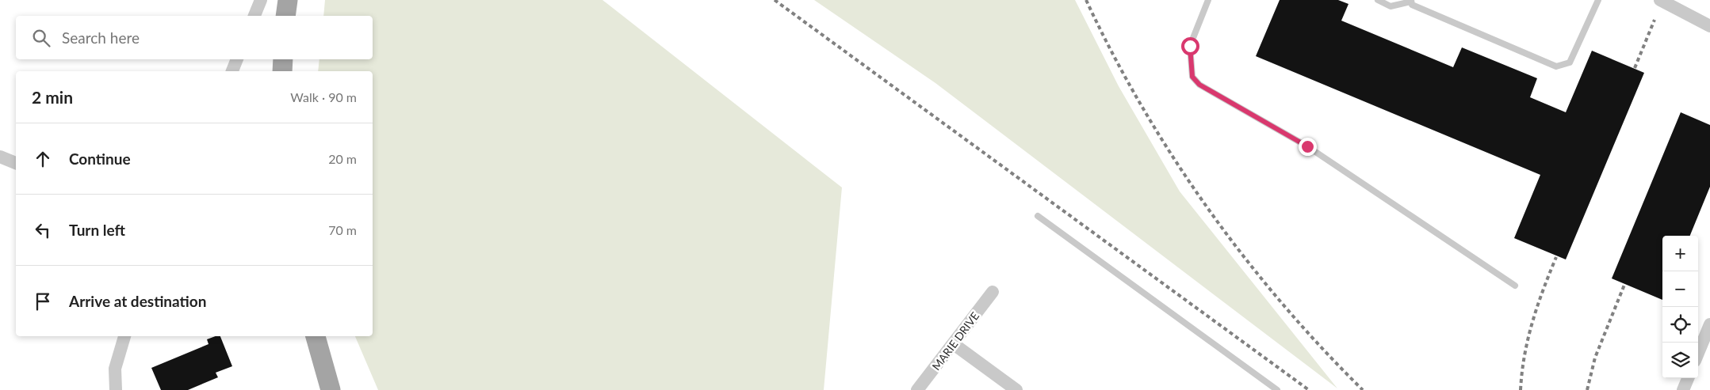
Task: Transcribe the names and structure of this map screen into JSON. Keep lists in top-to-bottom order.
{
  "streets": {
    "street": ["MARIE DRIVE"]
  },
  "page": {
    "search": "Search here",
    "heading": ["2 min", "Walk · 90 m"],
    "list": [
      ["Continue", "20 m"],
      ["Turn left", "70 m"],
      "Arrive at destination"
    ],
    "map_buttons": ["+", "−"]
  }
}
